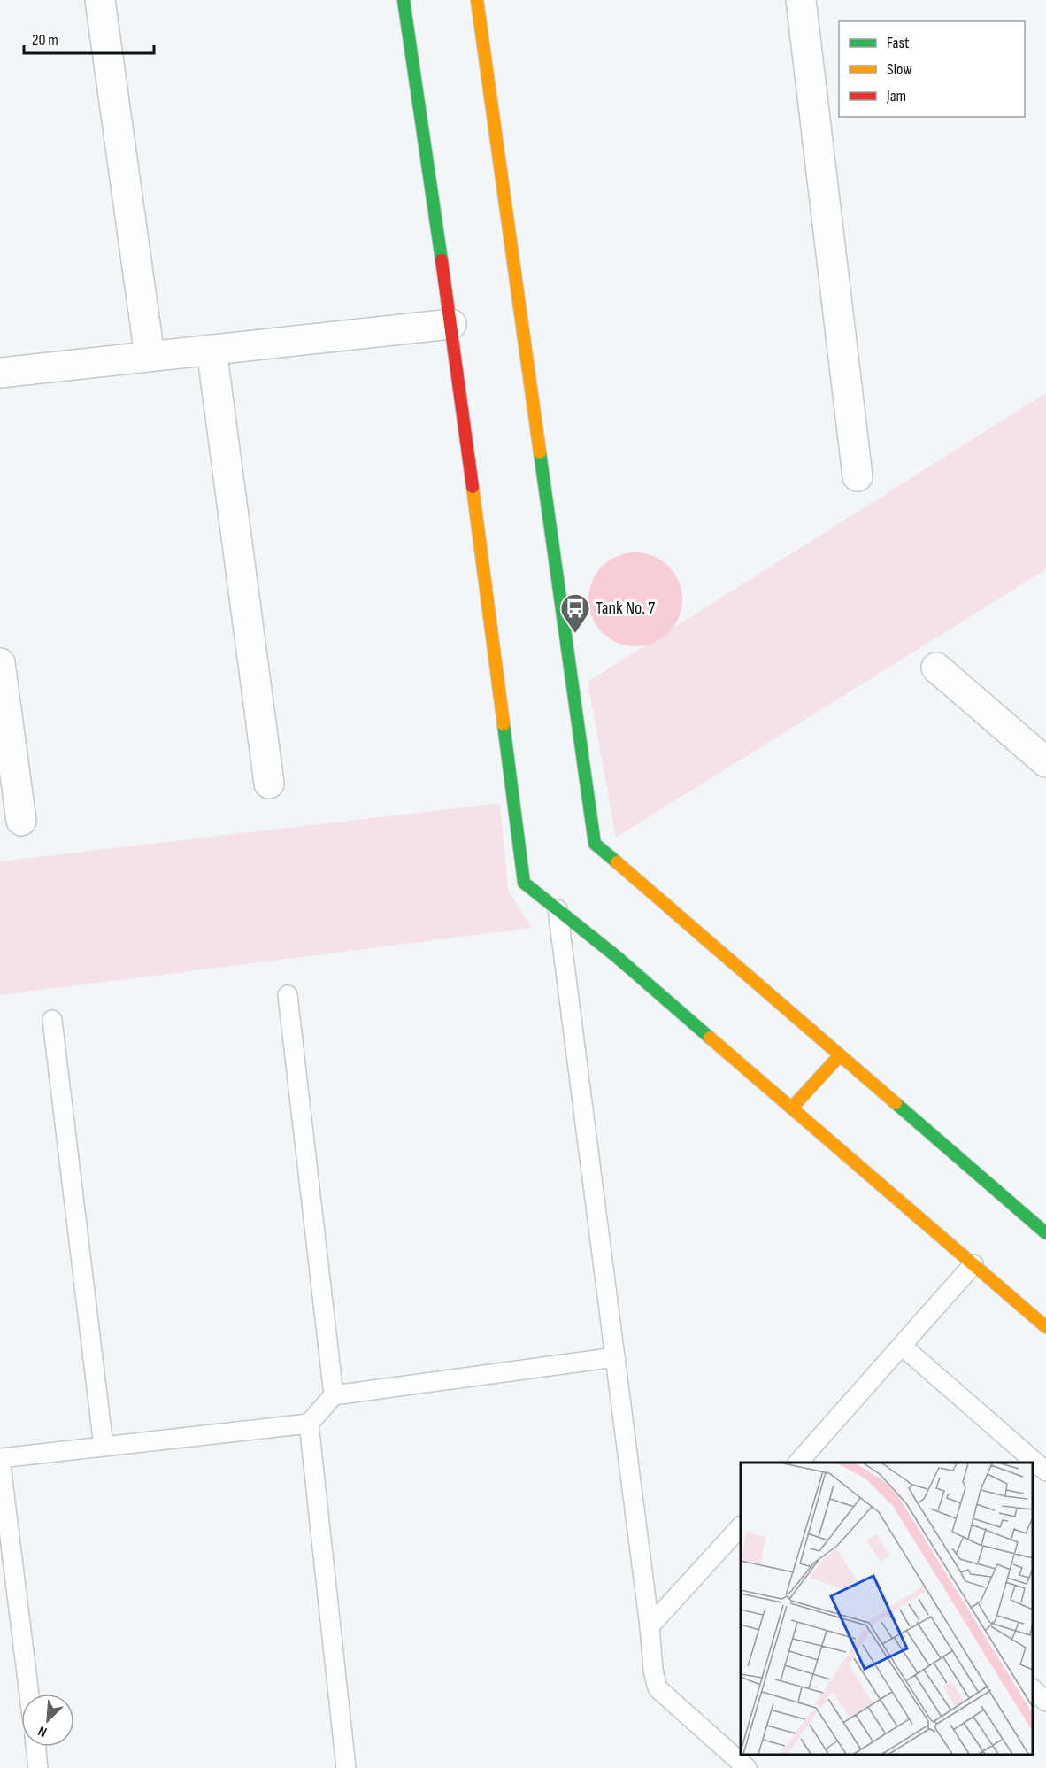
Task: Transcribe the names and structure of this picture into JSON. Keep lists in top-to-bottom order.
{
  "places": {
    "bus stop": ["Tank No. 7"]
  },
  "legend": ["Fast", "Slow", "Jam"],
  "scale_bar": "20 m",
  "north": "bottom left"
}
